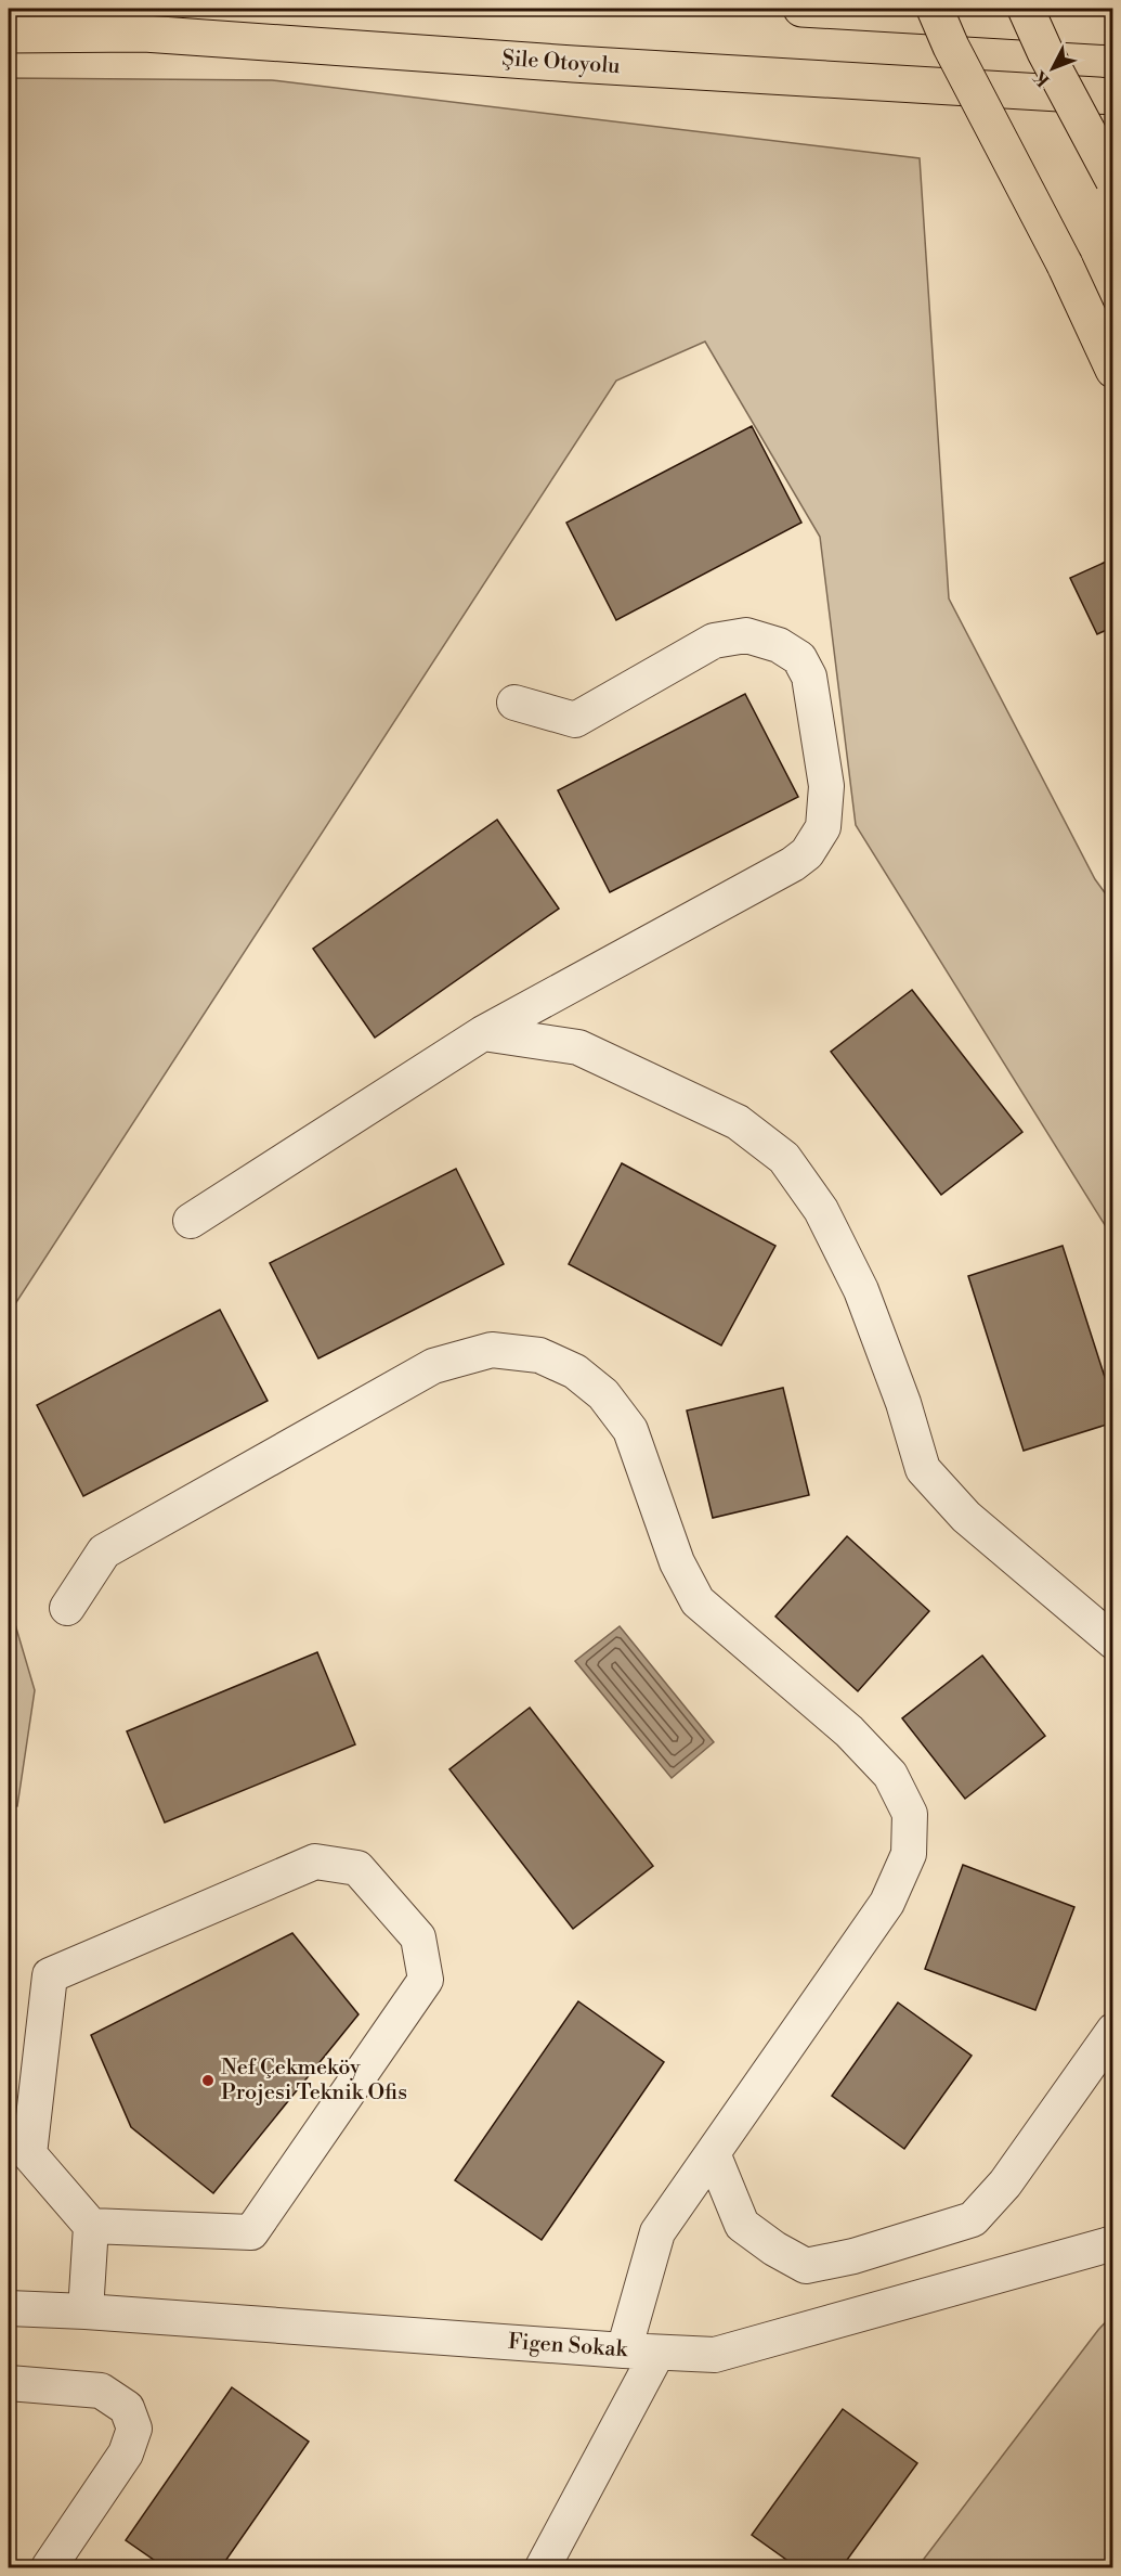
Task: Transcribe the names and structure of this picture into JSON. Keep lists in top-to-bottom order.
{
  "streets": {
    "highway": ["Şile Otoyolu"],
    "street": ["Figen Sokak"]
  },
  "places": ["Nef Çekmeköy Projesi Teknik Ofis"],
  "north": "bottom left"
}
